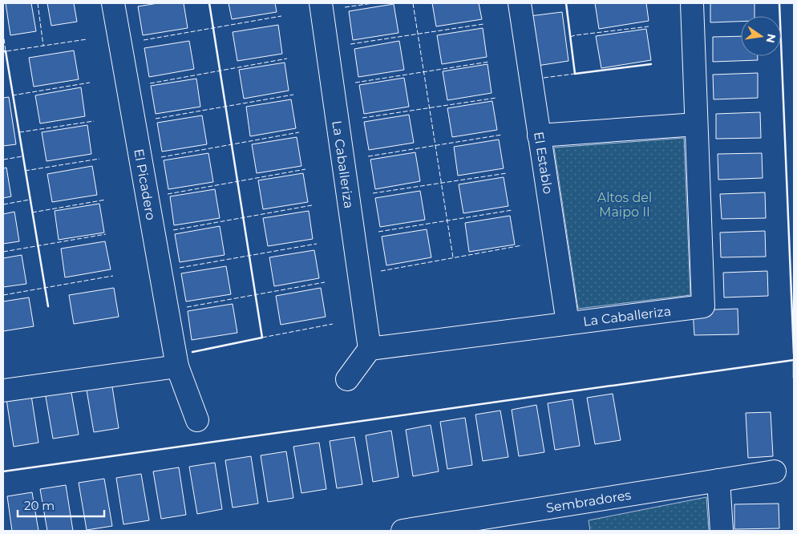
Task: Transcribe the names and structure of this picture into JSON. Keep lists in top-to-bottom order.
{
  "streets": {
    "street": [
      "El Establo",
      "La Caballeriza",
      "El Picadero",
      "Sembradores"
    ]
  },
  "crossings": [
    ["El Establo", "La Caballeriza"]
  ],
  "parks": ["Altos del Maipo II"],
  "scale_bar": "20 m",
  "north": "right"
}
